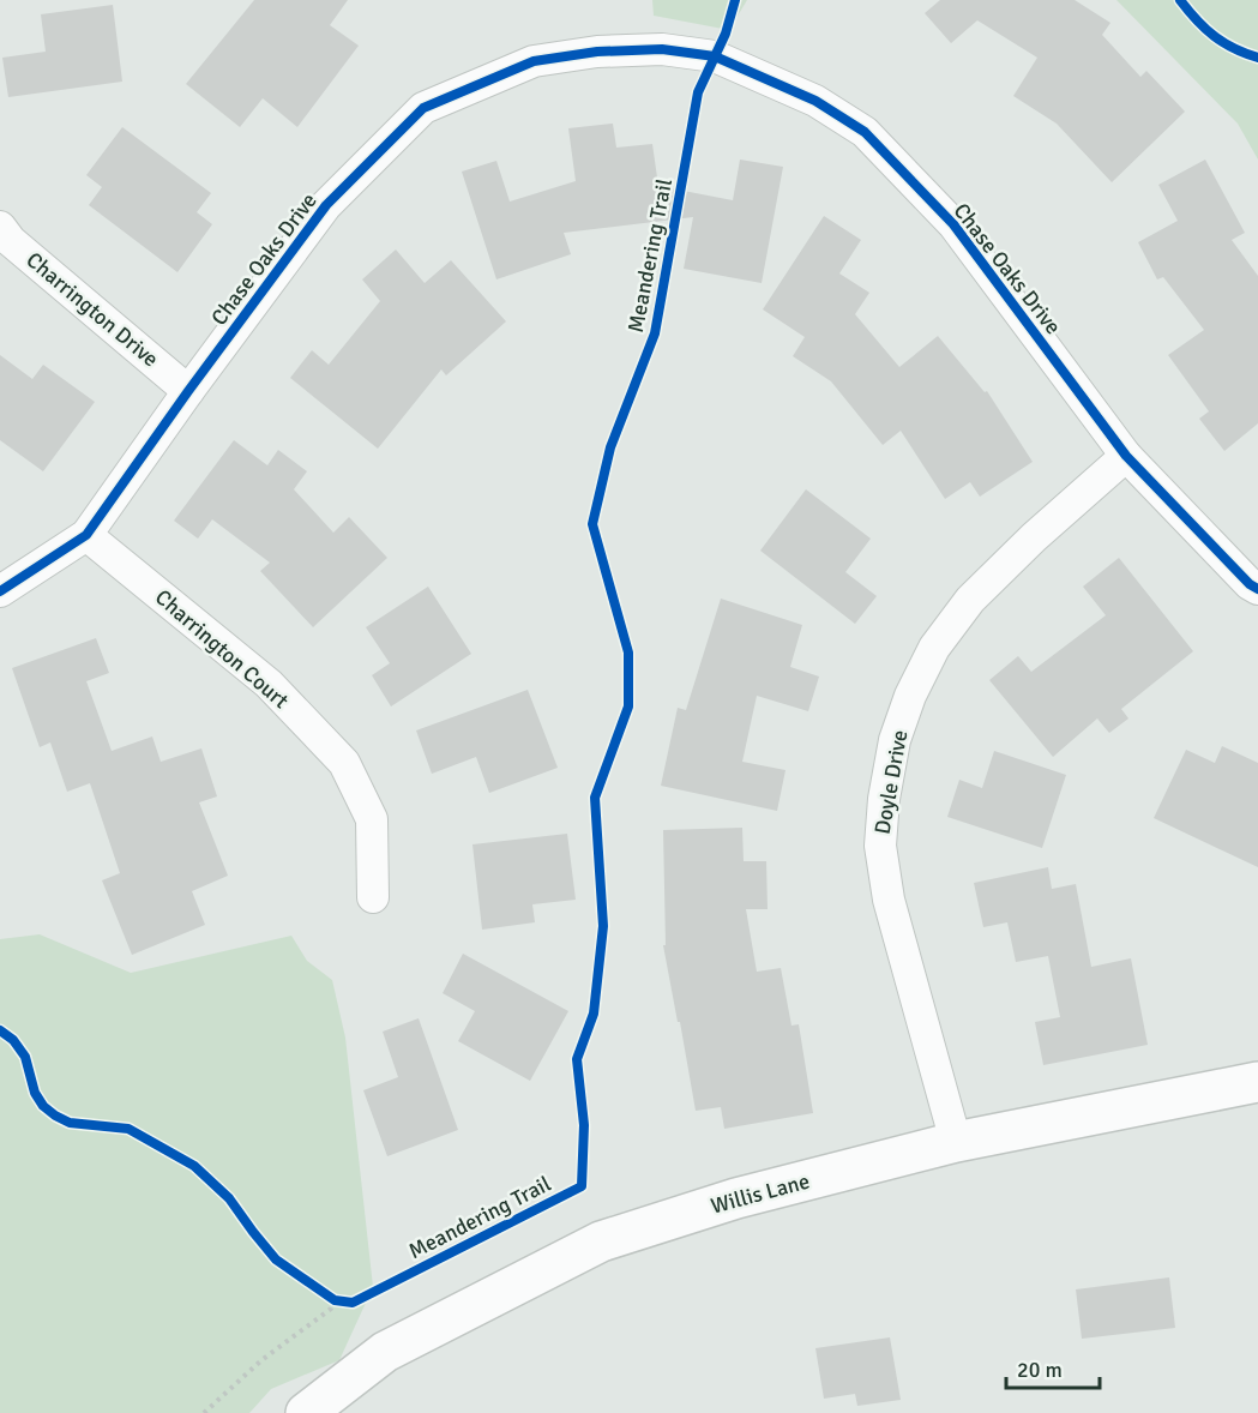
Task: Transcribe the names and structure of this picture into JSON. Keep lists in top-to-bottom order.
{
  "streets": {
    "street": [
      "Chase Oaks Drive",
      "Charrington Drive",
      "Charrington Court",
      "Doyle Drive",
      "Willis Lane"
    ],
    "cycle path": ["Meandering Trail"]
  },
  "crossings": [
    ["Chase Oaks Drive", "Charrington Drive"],
    ["Chase Oaks Drive", "Charrington Court"],
    ["Chase Oaks Drive", "Doyle Drive"],
    ["Doyle Drive", "Willis Lane"]
  ],
  "scale_bar": "20 m"
}
